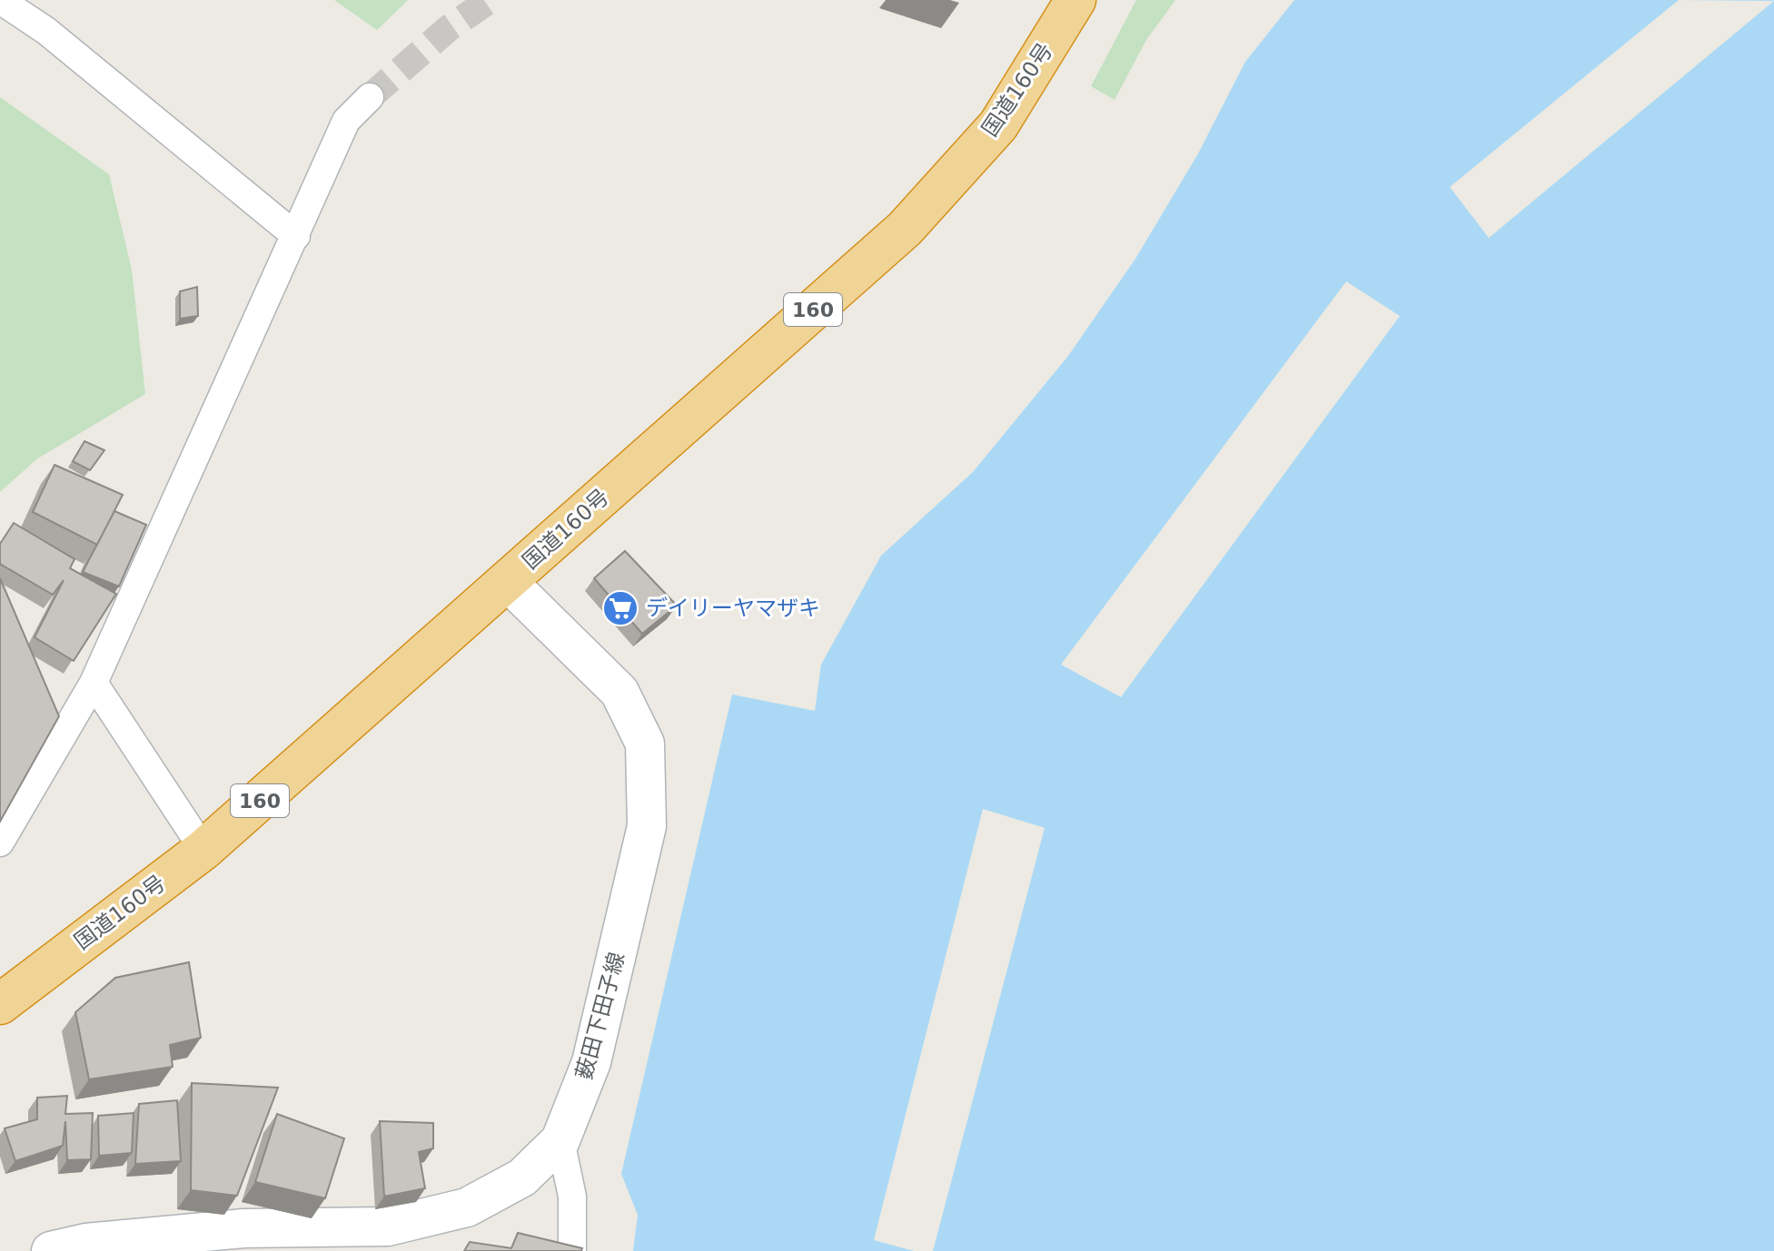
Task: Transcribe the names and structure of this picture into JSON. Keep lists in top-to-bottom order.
{
  "streets": {
    "highway": ["国道160号", "160"],
    "main road": ["薮田下田子線"]
  },
  "crossings": [
    ["国道160号", "薮田下田子線"]
  ],
  "places": {
    "supermarket": ["デイリーヤマザキ"]
  }
}
